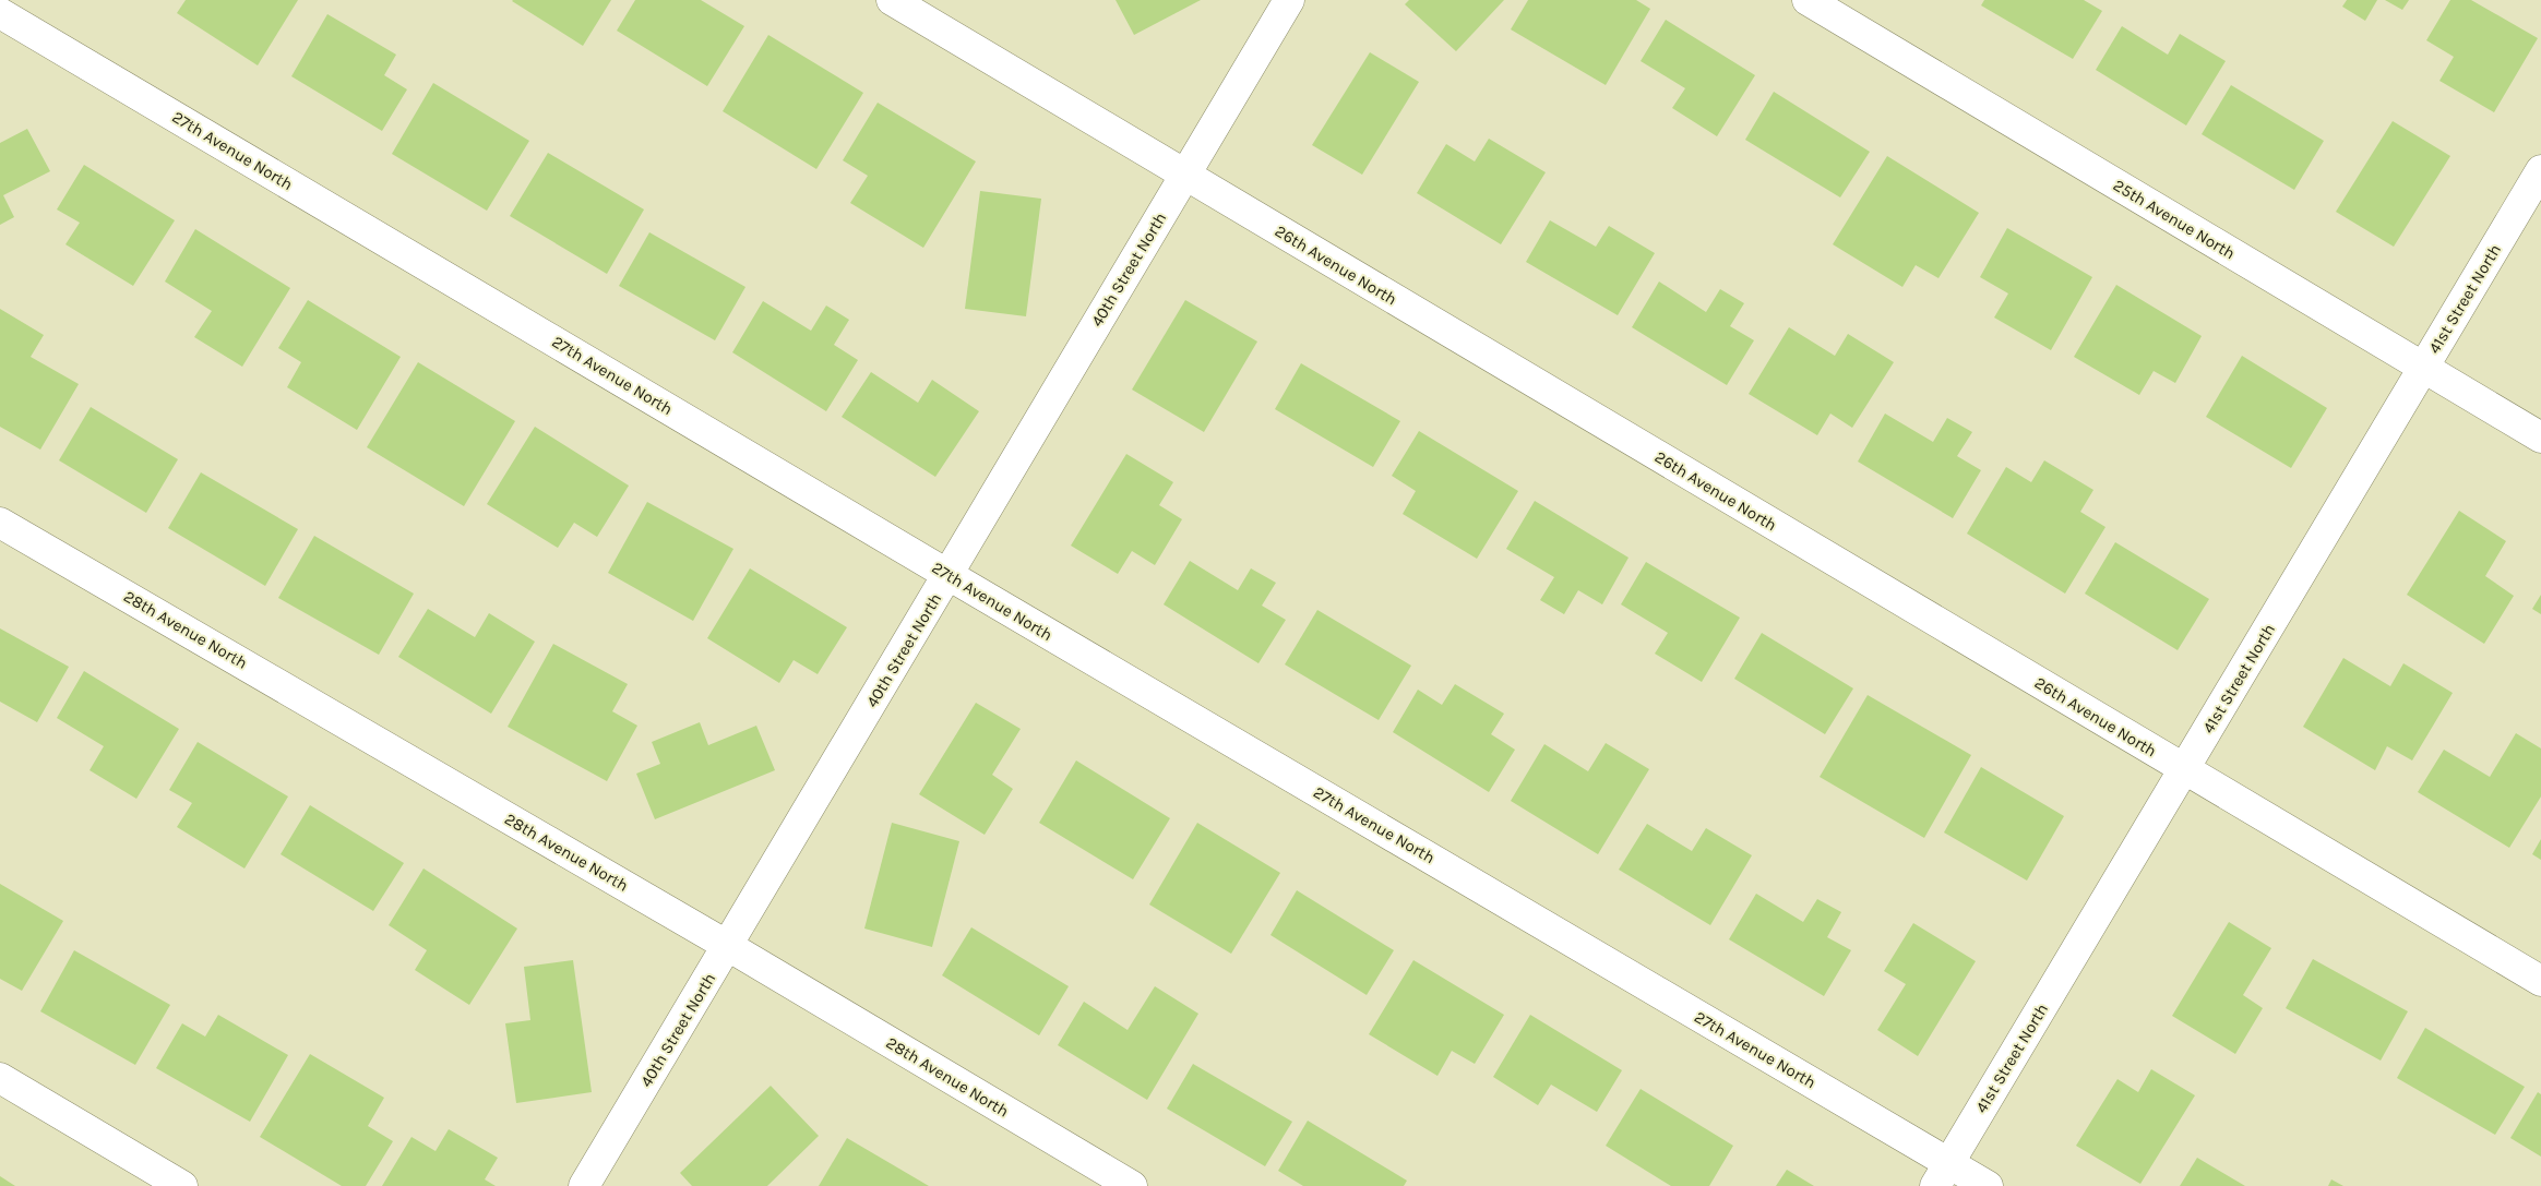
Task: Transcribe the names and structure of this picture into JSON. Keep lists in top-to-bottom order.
{
  "streets": {
    "street": [
      "27th Avenue North",
      "25th Avenue North",
      "26th Avenue North",
      "40th Street North",
      "41st Street North",
      "28th Avenue North"
    ]
  },
  "crossings": [
    ["27th Avenue North", "40th Street North"],
    ["27th Avenue North", "41st Street North"],
    ["25th Avenue North", "41st Street North"],
    ["26th Avenue North", "40th Street North"],
    ["26th Avenue North", "41st Street North"],
    ["40th Street North", "28th Avenue North"]
  ]
}
